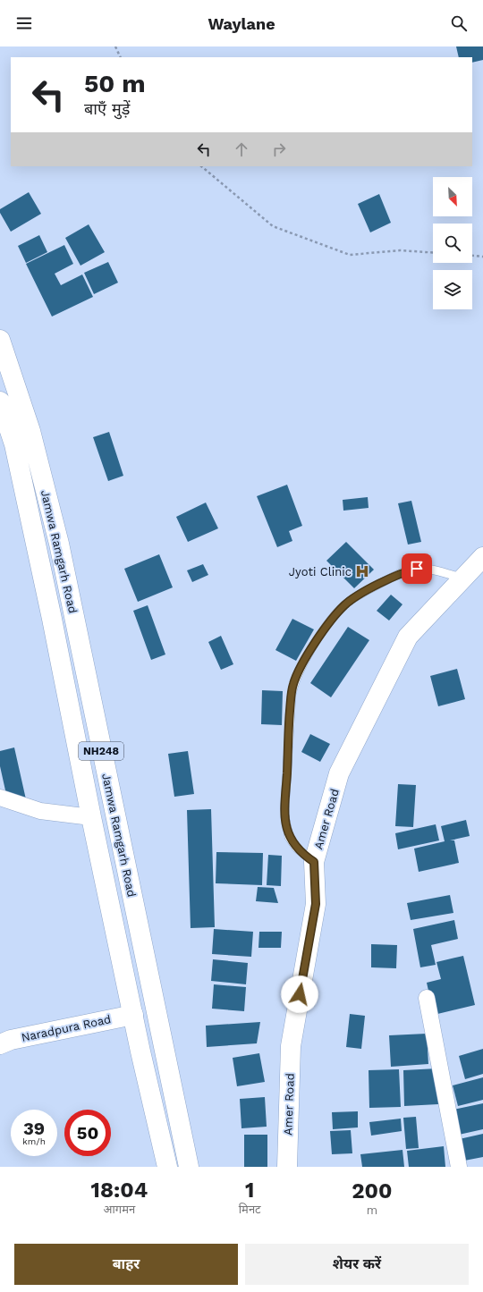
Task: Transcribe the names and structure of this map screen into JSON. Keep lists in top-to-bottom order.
{
  "streets": {
    "main road": [
      "Jamwa Ramgarh Road",
      "NH248",
      "Amer Road",
      "Naradpura Road"
    ]
  },
  "crossings": [
    ["Jamwa Ramgarh Road", "Naradpura Road"]
  ],
  "places": {
    "hospital": ["Jyoti Clinic"]
  },
  "north": "bottom right",
  "page": {
    "header": "Waylane",
    "turn": ["50 m", "बाएँ मुड़ें"],
    "speed": "39 km/h",
    "limit": "50",
    "eta": [
      "18:04",
      "आगमन",
      "1",
      "मिनट",
      "200",
      "m"
    ],
    "buttons": ["बाहर", "शेयर करें"]
  }
}
